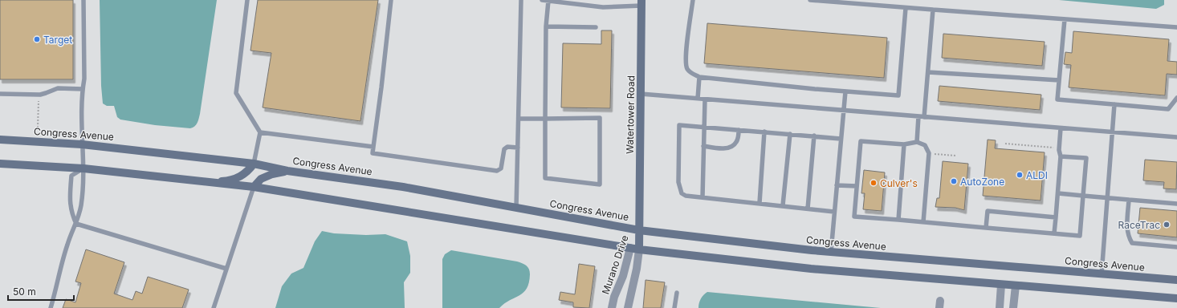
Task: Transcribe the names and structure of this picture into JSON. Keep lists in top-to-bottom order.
{
  "streets": {
    "street": ["Watertower Road", "Congress Avenue", "Murano Drive"]
  },
  "crossings": [
    ["Watertower Road", "Congress Avenue"],
    ["Watertower Road", "Murano Drive"],
    ["Congress Avenue", "Murano Drive"]
  ],
  "places": [
    "Target",
    "ALDI",
    "AutoZone",
    "Culver's",
    "RaceTrac"
  ],
  "scale_bar": "50 m"
}
